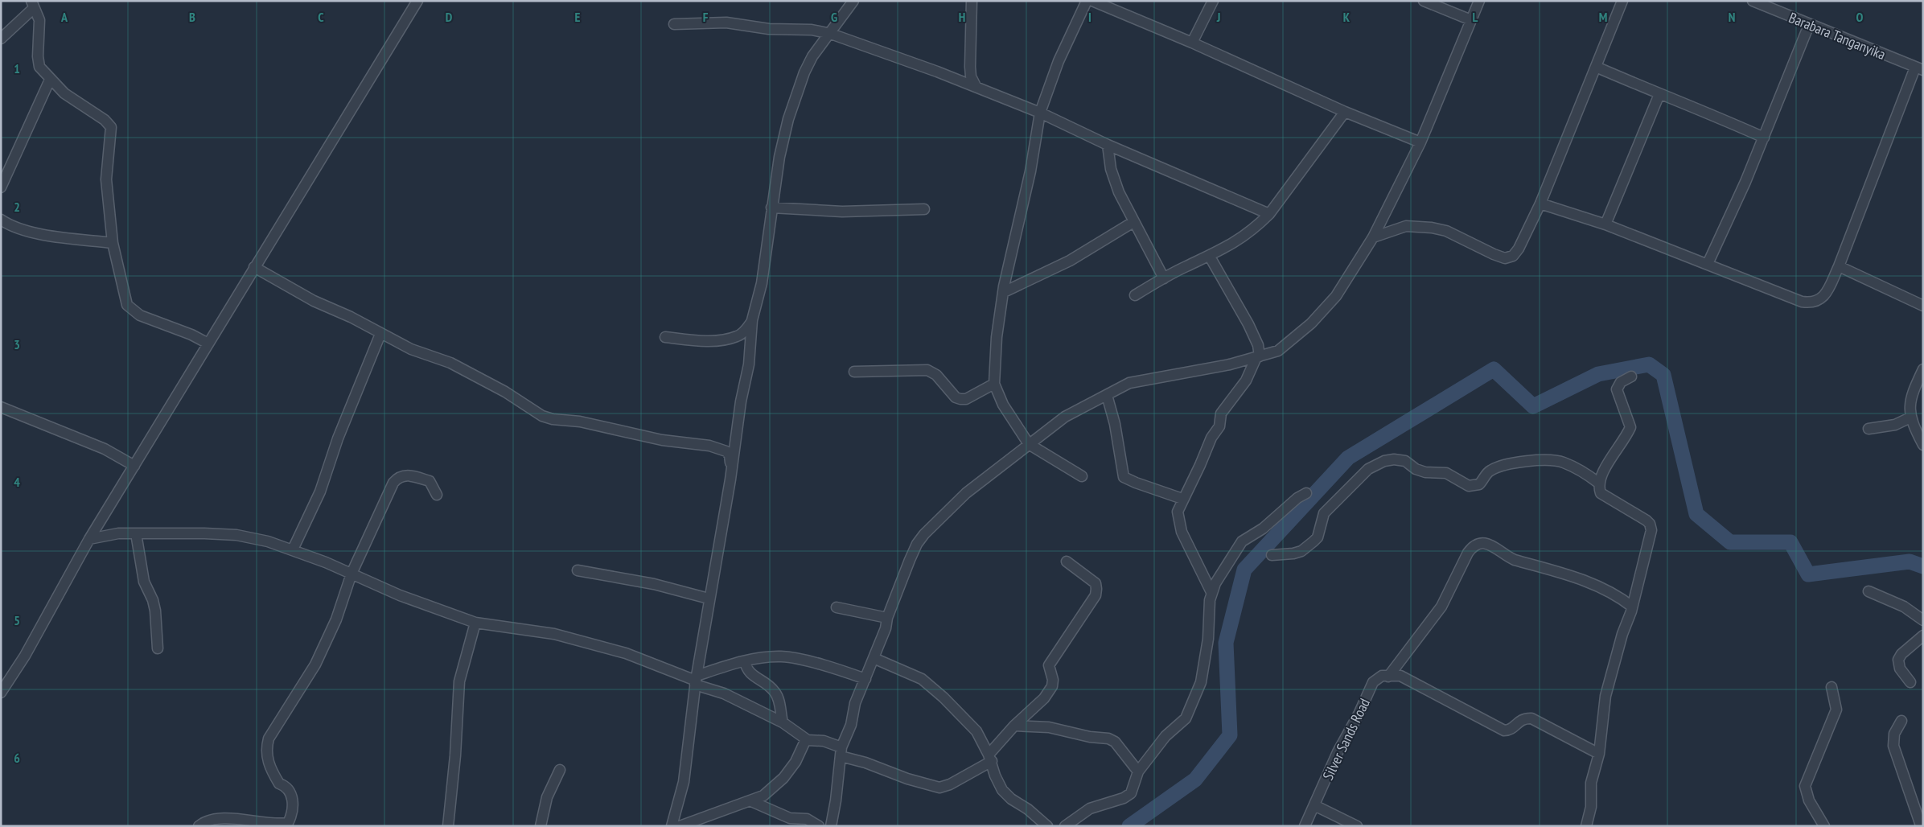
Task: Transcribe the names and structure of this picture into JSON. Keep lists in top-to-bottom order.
{
  "streets": {
    "street": ["Barabara Tanganyika", "Silver Sands Road"]
  },
  "grid": {
    "columns": [
      "A",
      "B",
      "C",
      "D",
      "E",
      "F",
      "G",
      "H",
      "I",
      "J",
      "K",
      "L",
      "M",
      "N",
      "O"
    ],
    "rows": [
      "1",
      "2",
      "3",
      "4",
      "5",
      "6"
    ]
  }
}
